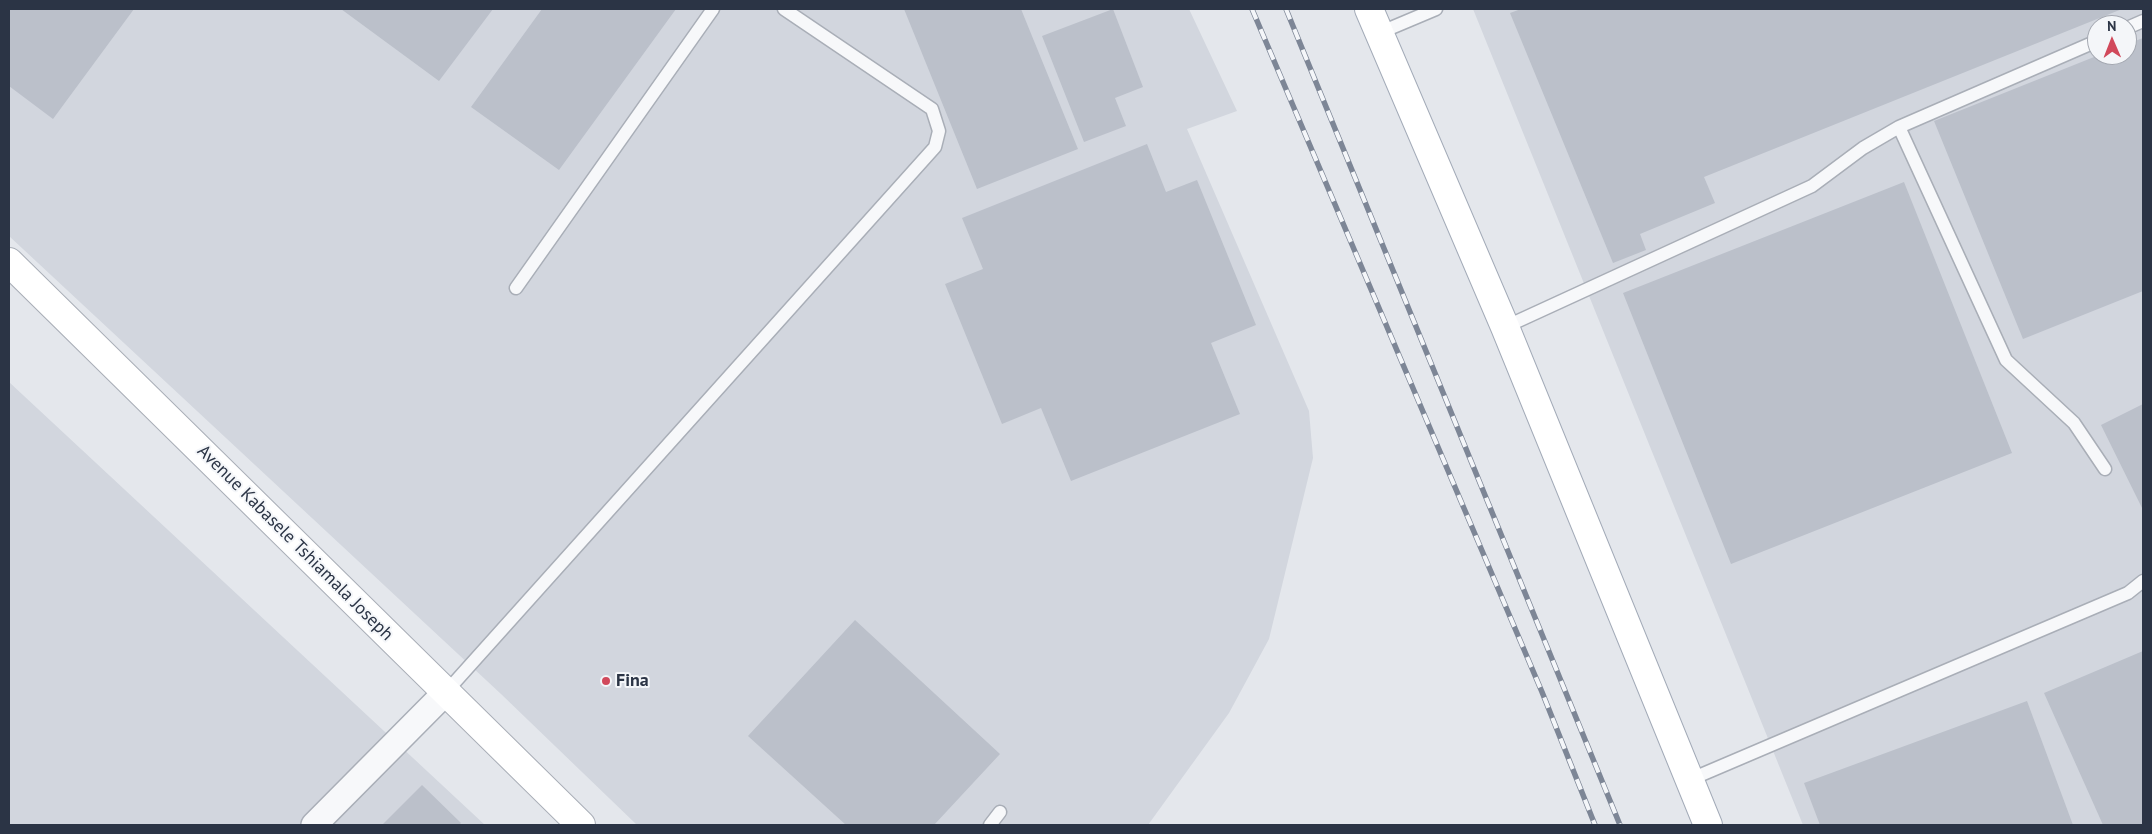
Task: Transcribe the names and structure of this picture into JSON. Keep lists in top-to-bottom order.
{
  "streets": {
    "main road": ["Avenue Kabasele Tshiamala Joseph"]
  },
  "places": ["Fina"],
  "north": "top"
}
